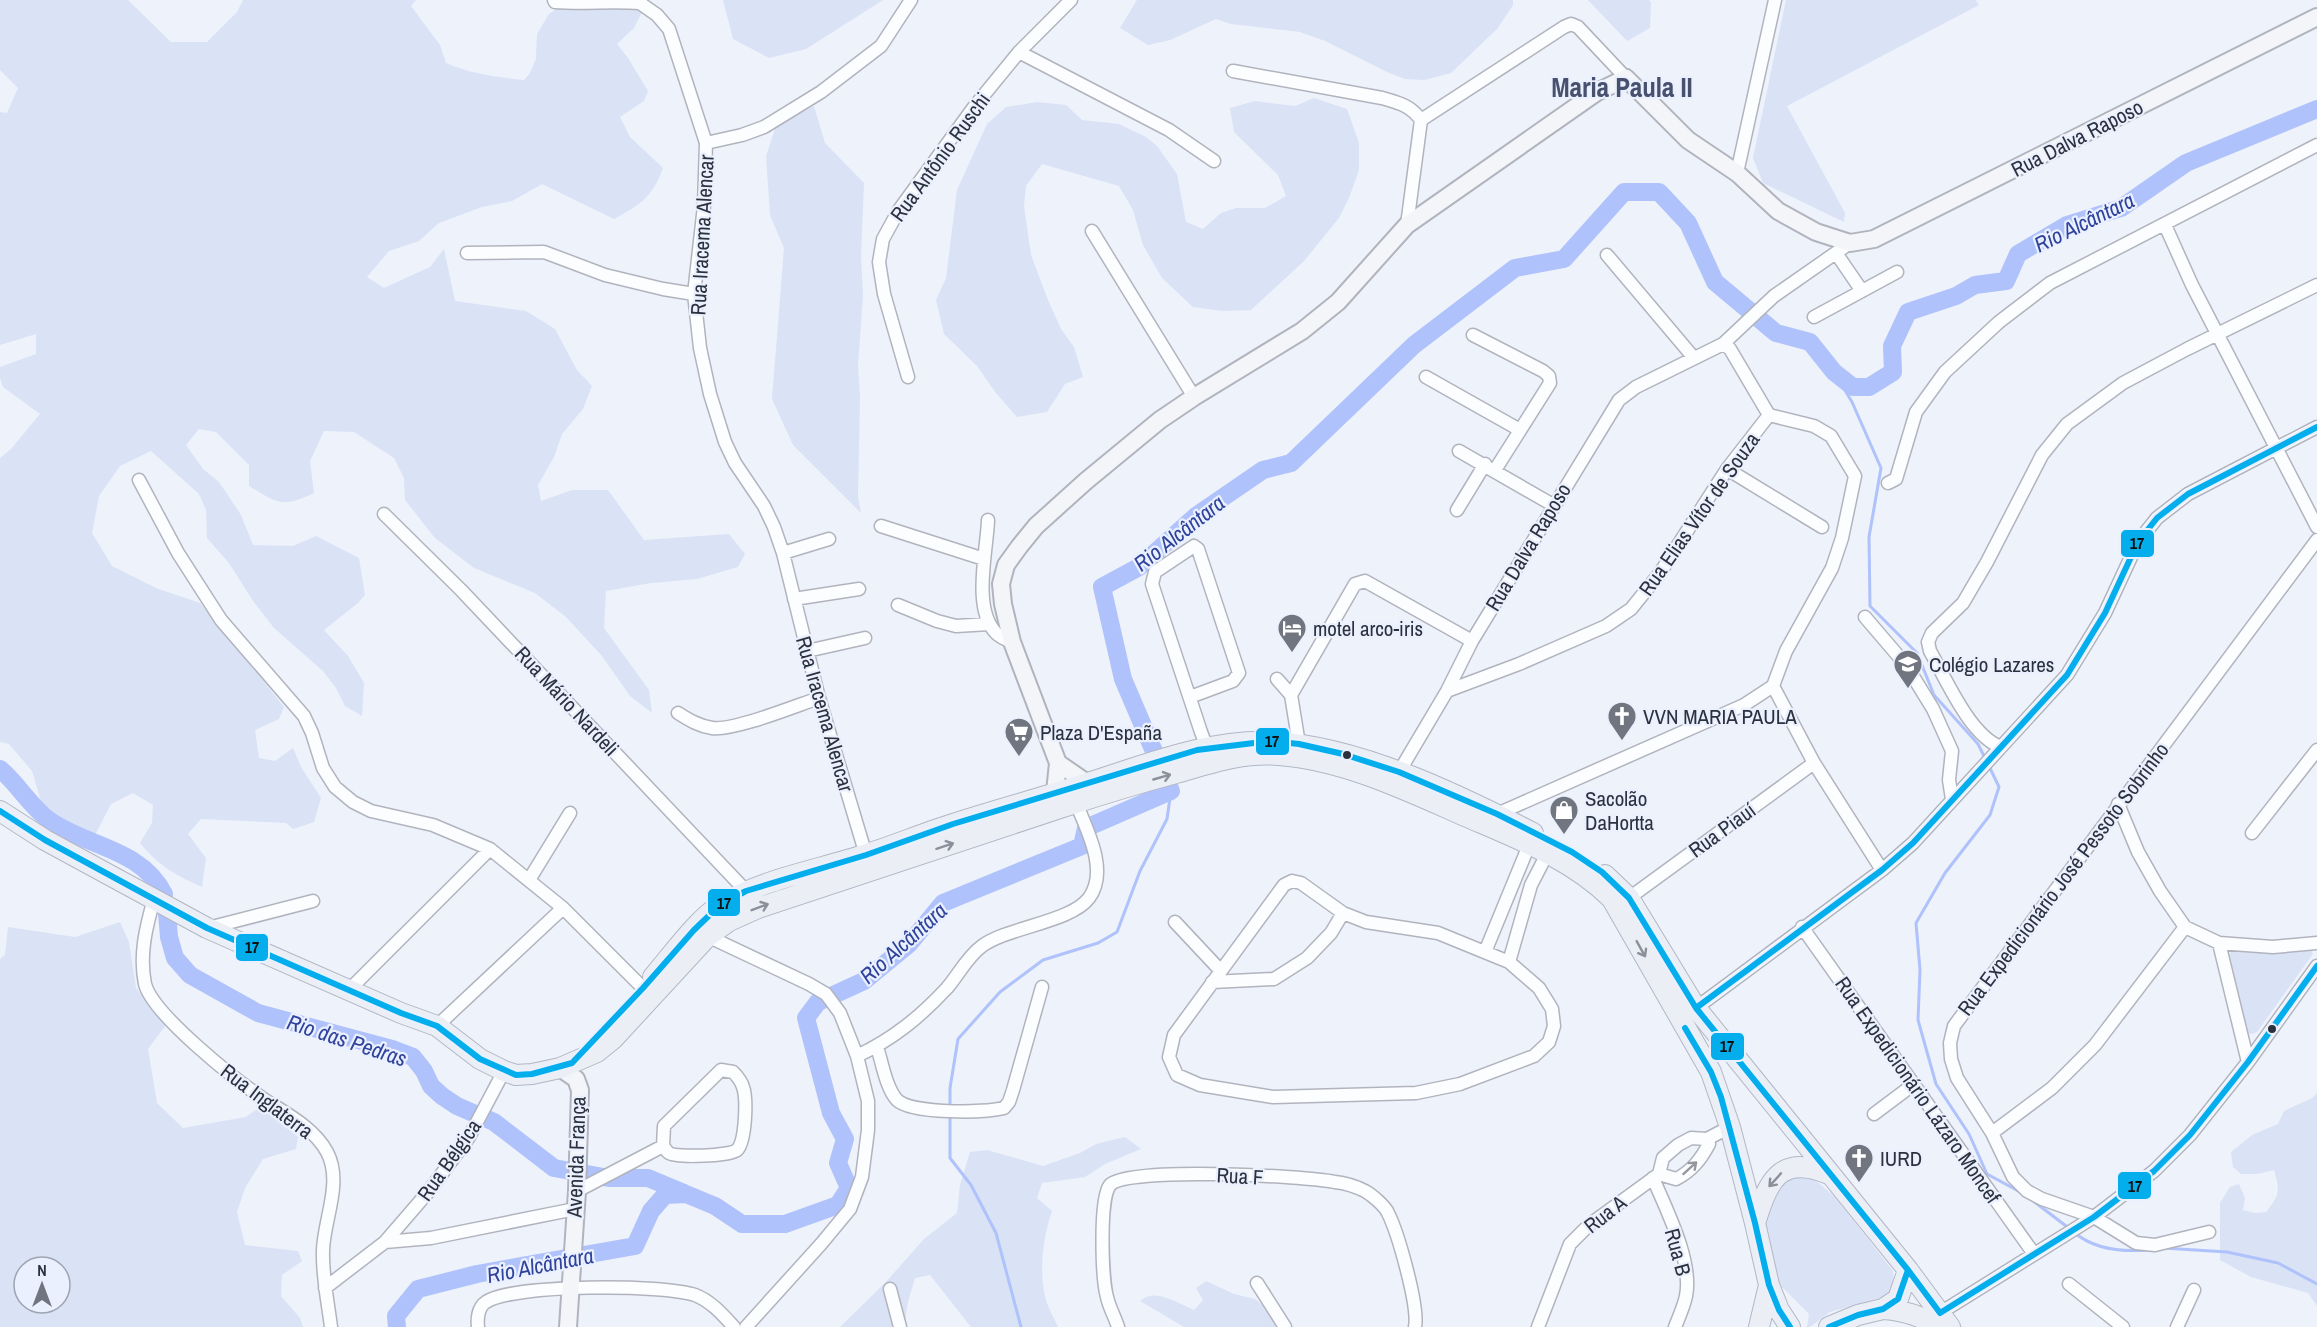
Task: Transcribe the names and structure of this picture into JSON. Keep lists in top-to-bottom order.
{
  "streets": {
    "street": [
      "Rua Dalva Raposo",
      "Rua Antônio Ruschi",
      "Rua Iracema Alencar",
      "Rua Elias Vítor de Souza",
      "Rua Mário Nardeli",
      "Rua Piauí",
      "Rua Expedicionário José Pessoto Sobrinho",
      "Rua Expedicionário Lázaro Moncef",
      "Rua Inglaterra",
      "Avenida França",
      "Rua Bélgica",
      "Rua F",
      "Rua A",
      "Rua B"
    ]
  },
  "crossings": [
    ["Rua Dalva Raposo", "Rua Elias Vítor de Souza"],
    ["Rua Inglaterra", "Rua Bélgica"],
    ["Avenida França", "Rua Bélgica"],
    ["Rua A", "Rua B"]
  ],
  "districts": ["Maria Paula II"],
  "water": ["Rio Alcântara", "Rio das Pedras"],
  "places": {
    "hotel": ["motel arco-iris"],
    "school or university": ["Colégio Lazares"],
    "church": ["VVN MARIA PAULA", "IURD"],
    "supermarket": ["Plaza D'España"],
    "shop": ["Sacolão DaHortta"]
  },
  "lines": ["transit line 17"],
  "north": "top"
}
